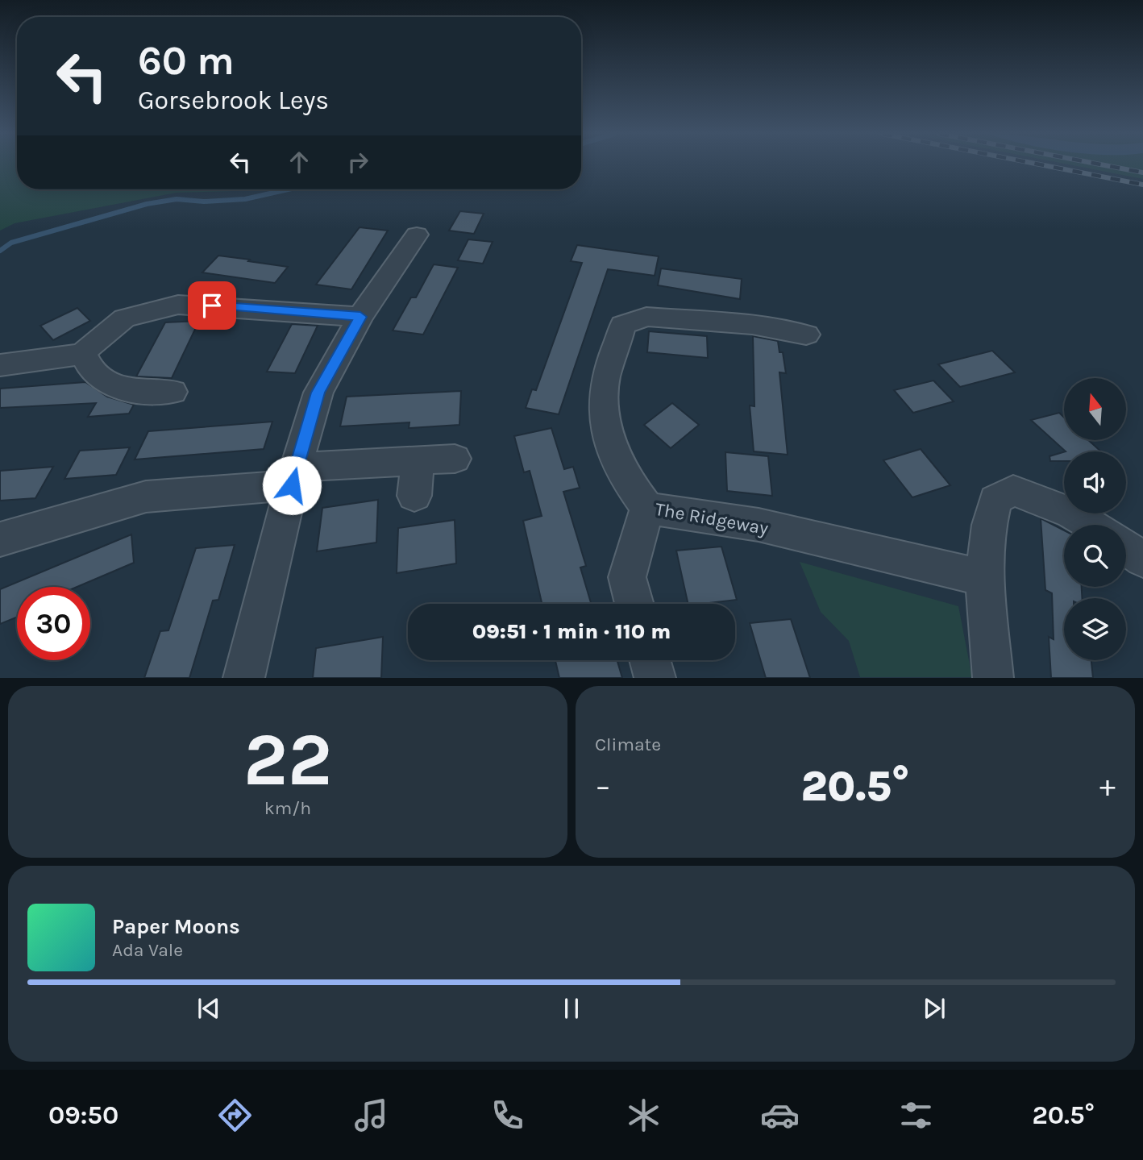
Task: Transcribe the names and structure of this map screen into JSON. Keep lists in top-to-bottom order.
{
  "streets": {
    "street": ["The Ridgeway"]
  },
  "north": "top",
  "page": {
    "turn": ["60 m", "Gorsebrook Leys"],
    "limit": "30",
    "trip": "09:51 · 1 min · 110 m",
    "tile": [
      ["22", "km/h"],
      "Climate"
    ],
    "heat": ["−", "20.5°", "+"],
    "song": ["Paper Moons", "Ada Vale"],
    "tabs": ["09:50", "20.5°"]
  }
}
